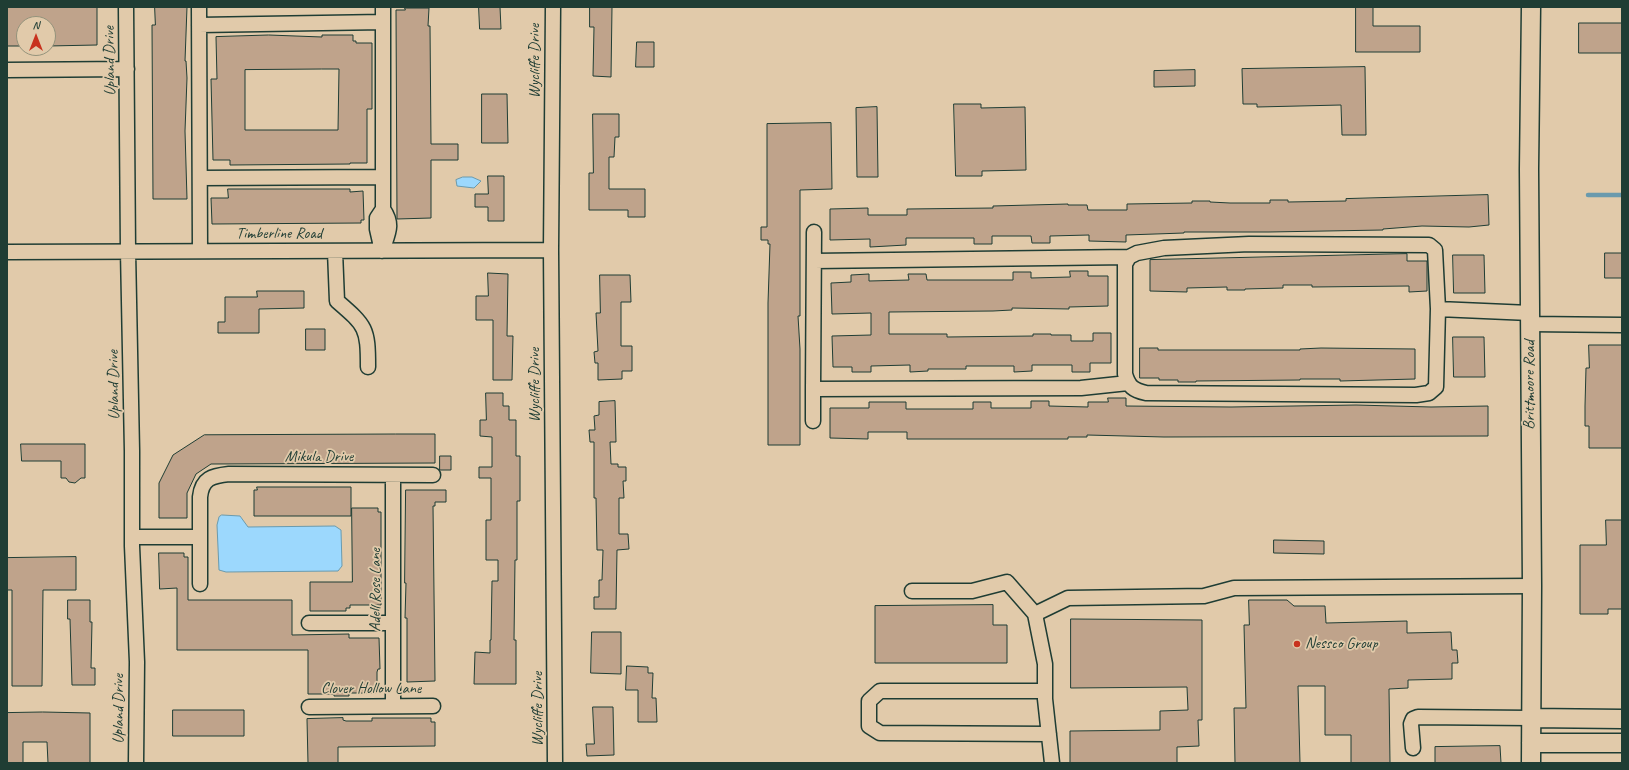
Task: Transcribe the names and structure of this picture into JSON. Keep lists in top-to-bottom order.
{
  "streets": {
    "main road": ["Brittmoore Road"],
    "street": [
      "Upland Drive",
      "Wycliffe Drive",
      "Timberline Road",
      "Mikula Drive",
      "Adell Rose Lane",
      "Clover Hollow Lane"
    ]
  },
  "crossings": [
    ["Upland Drive", "Timberline Road"],
    ["Wycliffe Drive", "Timberline Road"],
    ["Mikula Drive", "Adell Rose Lane"],
    ["Adell Rose Lane", "Clover Hollow Lane"]
  ],
  "places": ["Nessco Group"],
  "north": "top"
}
